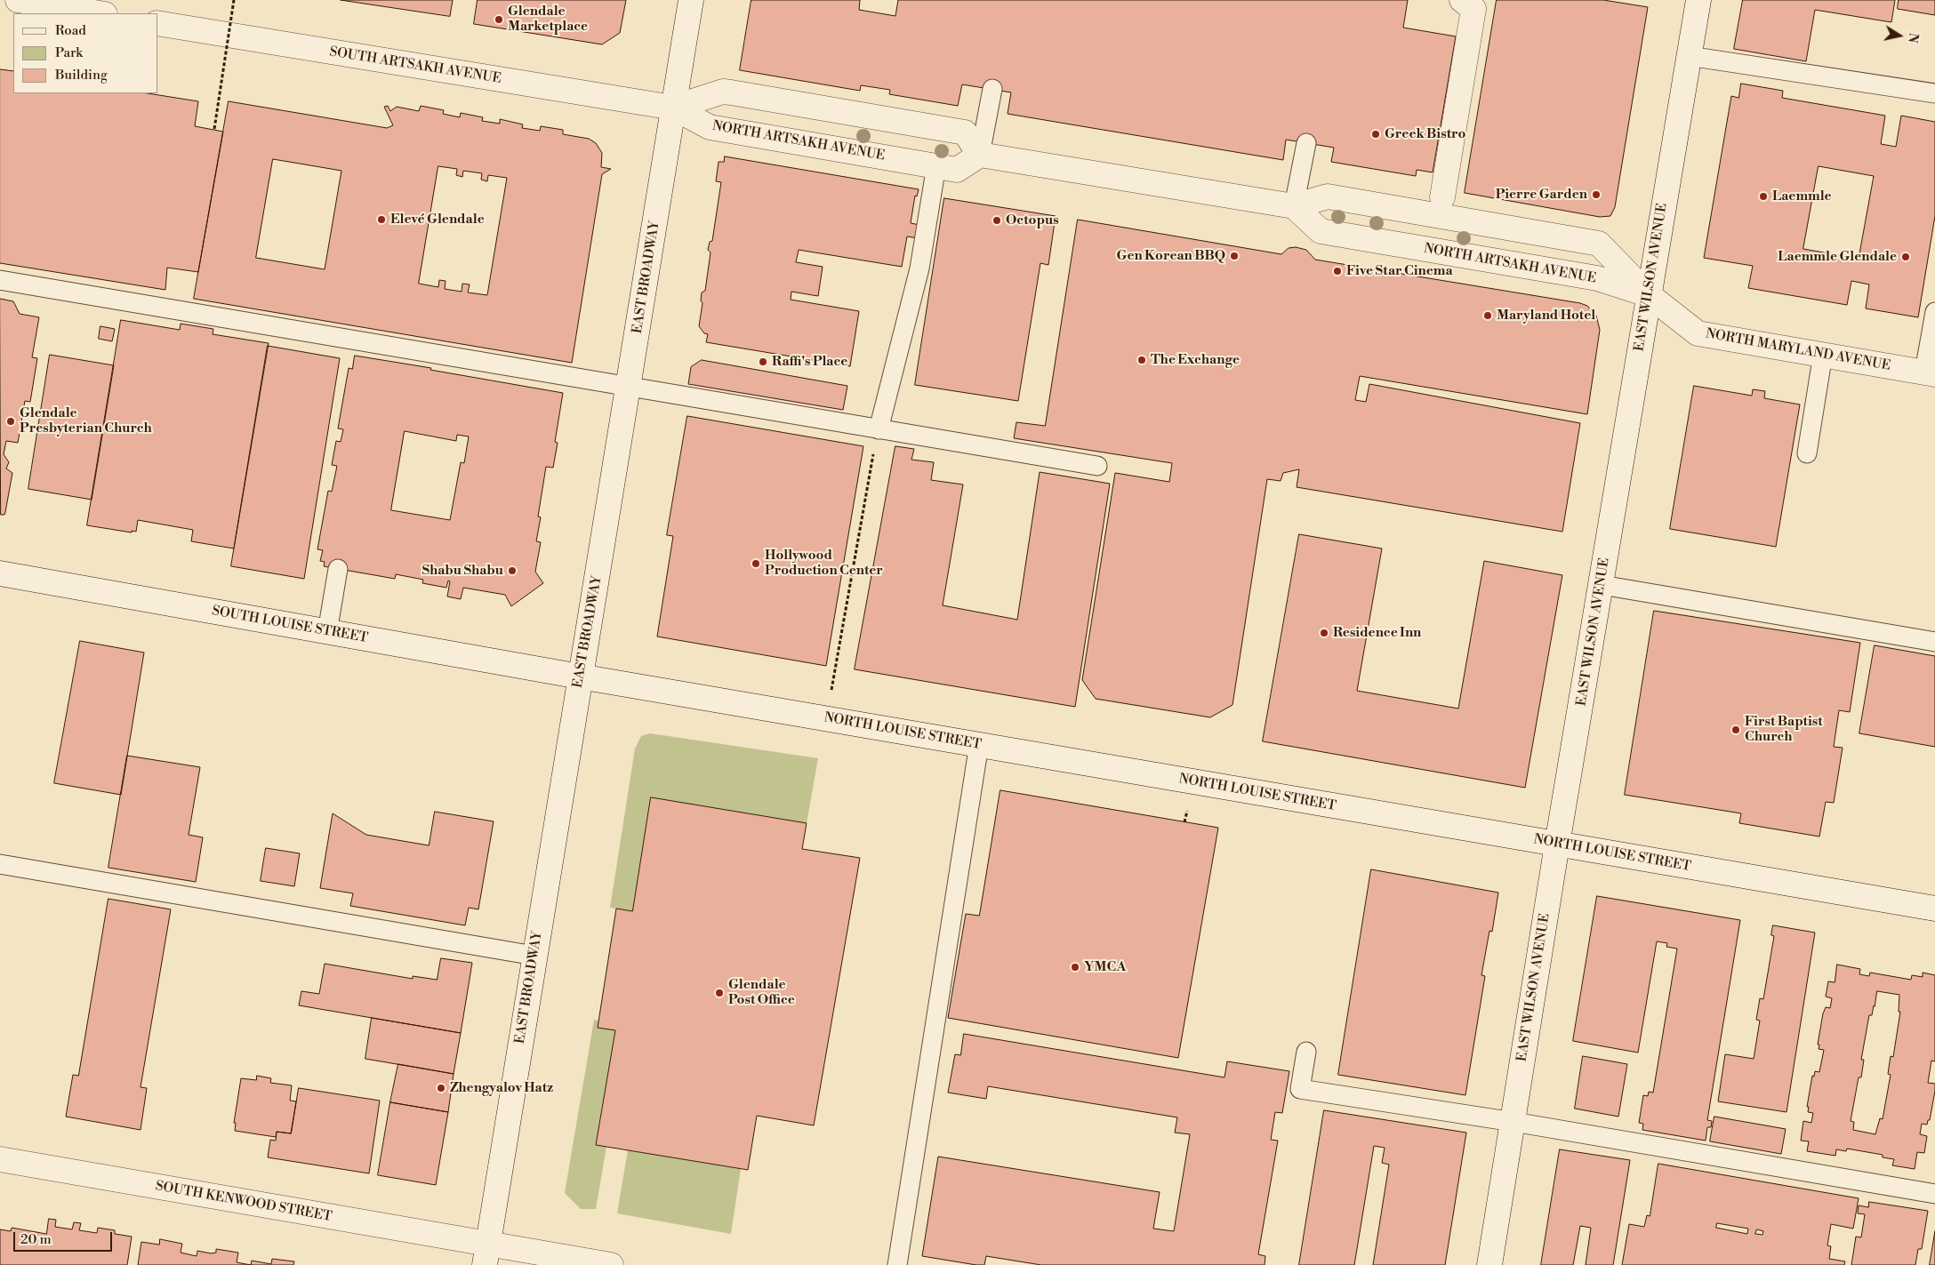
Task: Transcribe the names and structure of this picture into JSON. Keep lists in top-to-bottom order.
{
  "streets": {
    "street": [
      "SOUTH ARTSAKH AVENUE",
      "NORTH ARTSAKH AVENUE",
      "EAST BROADWAY",
      "EAST WILSON AVENUE",
      "NORTH MARYLAND AVENUE",
      "SOUTH LOUISE STREET",
      "NORTH LOUISE STREET",
      "SOUTH KENWOOD STREET"
    ]
  },
  "crossings": [
    ["SOUTH ARTSAKH AVENUE", "NORTH ARTSAKH AVENUE"],
    ["SOUTH ARTSAKH AVENUE", "EAST BROADWAY"],
    ["NORTH ARTSAKH AVENUE", "EAST BROADWAY"],
    ["NORTH ARTSAKH AVENUE", "EAST WILSON AVENUE"],
    ["NORTH ARTSAKH AVENUE", "NORTH MARYLAND AVENUE"],
    ["EAST BROADWAY", "SOUTH LOUISE STREET"],
    ["EAST BROADWAY", "NORTH LOUISE STREET"],
    ["EAST BROADWAY", "SOUTH KENWOOD STREET"],
    ["EAST WILSON AVENUE", "NORTH MARYLAND AVENUE"],
    ["EAST WILSON AVENUE", "NORTH LOUISE STREET"],
    ["SOUTH LOUISE STREET", "NORTH LOUISE STREET"]
  ],
  "places": [
    "Glendale Marketplace",
    "Greek Bistro",
    "Pierre Garden",
    "Laemmle",
    "Elevé Glendale",
    "Octopus",
    "Gen Korean BBQ",
    "Laemmle Glendale",
    "Five Star Cinema",
    "Maryland Hotel",
    "The Exchange",
    "Raffi's Place",
    "Glendale Presbyterian Church",
    "Hollywood Production Center",
    "Shabu Shabu",
    "Residence Inn",
    "First Baptist Church",
    "YMCA",
    "Glendale Post Office",
    "Zhengyalov Hatz"
  ],
  "legend": ["Road", "Park", "Building"],
  "scale_bar": "20 m",
  "north": "right"
}
